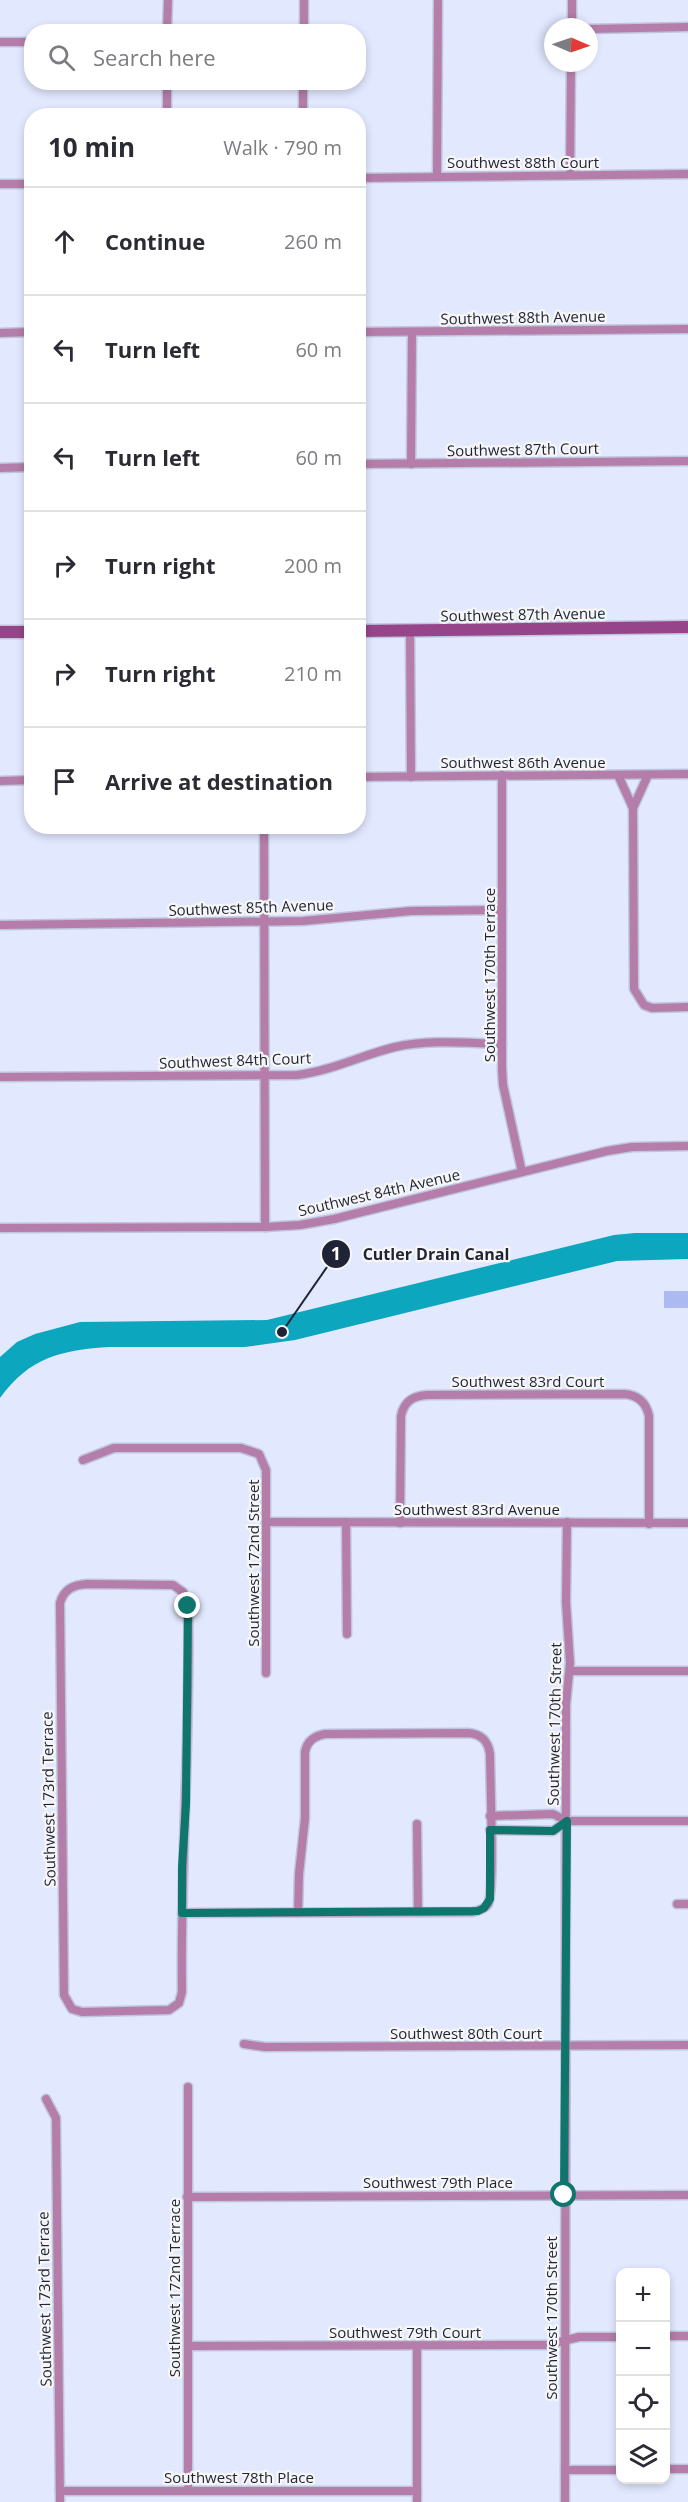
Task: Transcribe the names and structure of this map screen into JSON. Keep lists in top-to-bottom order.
{
  "streets": {
    "street": [
      "Southwest 88th Court",
      "Southwest 88th Avenue",
      "Southwest 87th Court",
      "Southwest 87th Avenue",
      "Southwest 86th Avenue",
      "Southwest 85th Avenue",
      "Southwest 170th Terrace",
      "Southwest 84th Court",
      "Southwest 84th Avenue",
      "Southwest 83rd Court",
      "Southwest 83rd Avenue",
      "Southwest 172nd Street",
      "Southwest 170th Street",
      "Southwest 173rd Terrace",
      "Southwest 80th Court",
      "Southwest 79th Place",
      "Southwest 172nd Terrace",
      "Southwest 79th Court",
      "Southwest 78th Place"
    ]
  },
  "crossings": [
    ["Southwest 86th Avenue", "Southwest 170th Terrace"],
    ["Southwest 85th Avenue", "Southwest 170th Terrace"],
    ["Southwest 170th Terrace", "Southwest 84th Court"],
    ["Southwest 170th Terrace", "Southwest 84th Avenue"],
    ["Southwest 83rd Court", "Southwest 83rd Avenue"],
    ["Southwest 83rd Avenue", "Southwest 172nd Street"],
    ["Southwest 83rd Avenue", "Southwest 170th Street"],
    ["Southwest 170th Street", "Southwest 80th Court"],
    ["Southwest 170th Street", "Southwest 79th Place"],
    ["Southwest 170th Street", "Southwest 79th Court"],
    ["Southwest 173rd Terrace", "Southwest 78th Place"],
    ["Southwest 79th Place", "Southwest 172nd Terrace"],
    ["Southwest 172nd Terrace", "Southwest 79th Court"],
    ["Southwest 172nd Terrace", "Southwest 78th Place"]
  ],
  "places": ["Cutler Drain Canal"],
  "north": "right",
  "page": {
    "search": "Search here",
    "heading": ["10 min", "Walk · 790 m"],
    "list": [
      ["Continue", "260 m"],
      ["Turn left", "60 m"],
      ["Turn left", "60 m"],
      ["Turn right", "200 m"],
      ["Turn right", "210 m"],
      "Arrive at destination"
    ],
    "map_buttons": ["+", "−"]
  }
}
